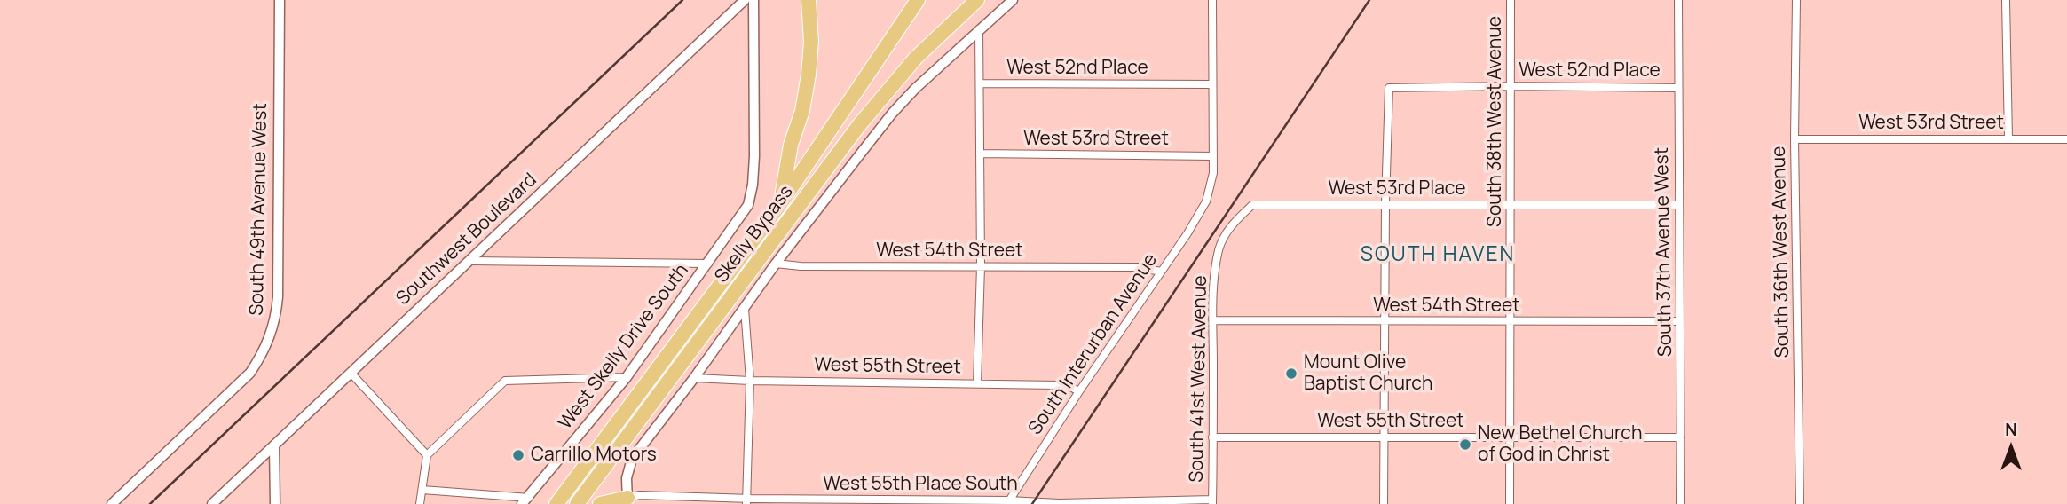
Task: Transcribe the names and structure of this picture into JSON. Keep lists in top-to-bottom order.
{
  "streets": {
    "highway": ["Skelly Bypass"],
    "street": [
      "West 52nd Place",
      "South 38th West Avenue",
      "West 53rd Street",
      "West 53rd Place",
      "South 49th Avenue West",
      "Southwest Boulevard",
      "West 54th Street",
      "South 37th Avenue West",
      "South 36th West Avenue",
      "South Interurban Avenue",
      "West Skelly Drive South",
      "West 55th Street",
      "South 41st West Avenue",
      "West 55th Place South"
    ]
  },
  "crossings": [
    ["West 52nd Place", "South 38th West Avenue"],
    ["West 52nd Place", "West 53rd Place"],
    ["West 52nd Place", "South 37th Avenue West"],
    ["South 38th West Avenue", "West 53rd Place"],
    ["South 38th West Avenue", "West 54th Street"],
    ["South 38th West Avenue", "West 55th Street"],
    ["West 53rd Street", "South 36th West Avenue"],
    ["West 53rd Street", "South Interurban Avenue"],
    ["West 53rd Place", "South 37th Avenue West"],
    ["West 53rd Place", "South 41st West Avenue"],
    ["West 54th Street", "South 37th Avenue West"],
    ["West 54th Street", "South Interurban Avenue"],
    ["West 54th Street", "South 41st West Avenue"],
    ["South 37th Avenue West", "West 55th Street"],
    ["South Interurban Avenue", "West 55th Street"],
    ["South Interurban Avenue", "West 55th Place South"],
    ["West 55th Street", "South 41st West Avenue"],
    ["South 41st West Avenue", "West 55th Place South"]
  ],
  "districts": ["SOUTH HAVEN"],
  "places": ["Mount Olive Baptist Church", "New Bethel Church of God in Christ", "Carrillo Motors"],
  "north": "top"
}
